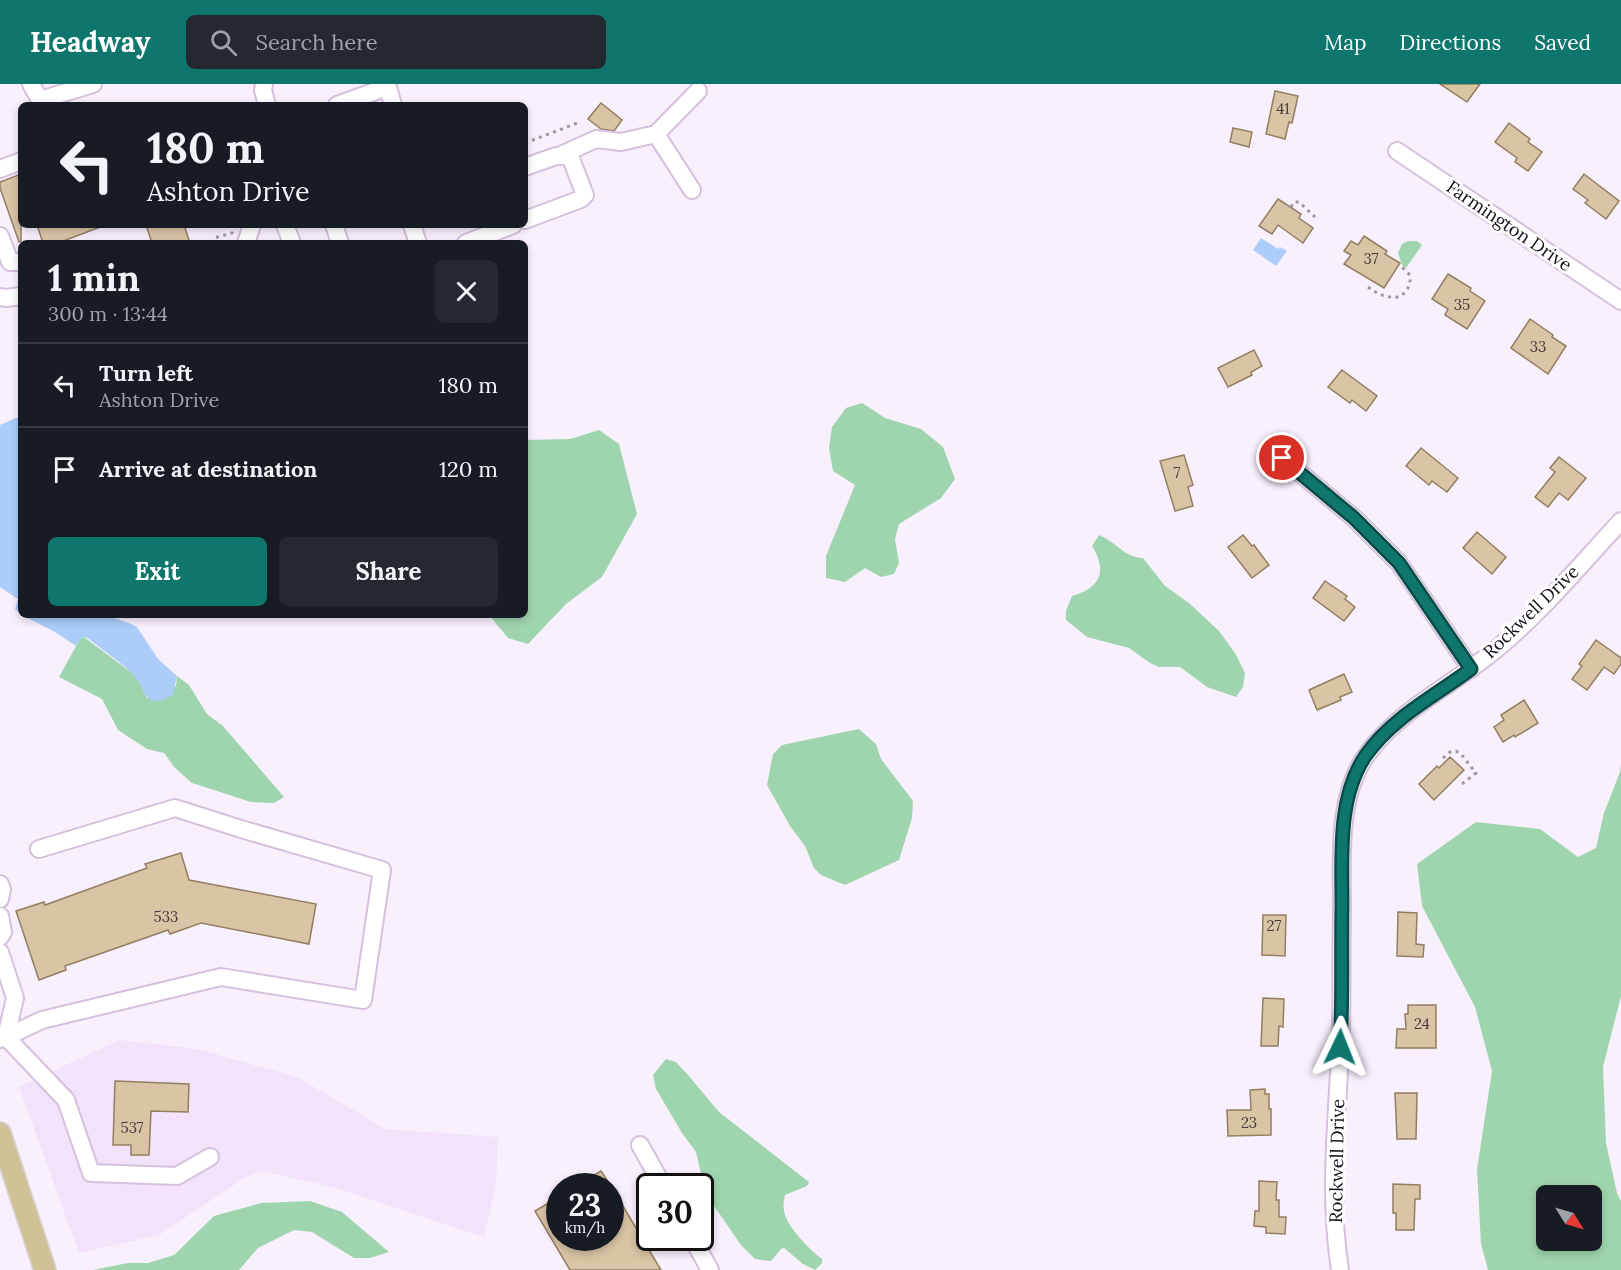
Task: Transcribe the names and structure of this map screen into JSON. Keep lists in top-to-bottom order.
{
  "streets": {
    "street": ["Farmington Drive", "Rockwell Drive"]
  },
  "house_numbers": [
    "41",
    "37",
    "35",
    "33",
    "7",
    "533",
    "27",
    "24",
    "23",
    "537"
  ],
  "north": "bottom right",
  "page": {
    "header": "Headway",
    "search": "Search here",
    "nav": ["Map", "Directions", "Saved"],
    "turn": ["180 m", "Ashton Drive"],
    "heading": ["1 min", "300 m · 13:44"],
    "list": [
      {
        "name": "Turn left",
        "note": "Ashton Drive",
        "value": "180 m"
      },
      {
        "name": "Arrive at destination",
        "value": "120 m"
      }
    ],
    "buttons": ["Exit", "Share"],
    "speed": "23 km/h",
    "limit": "30"
  }
}
